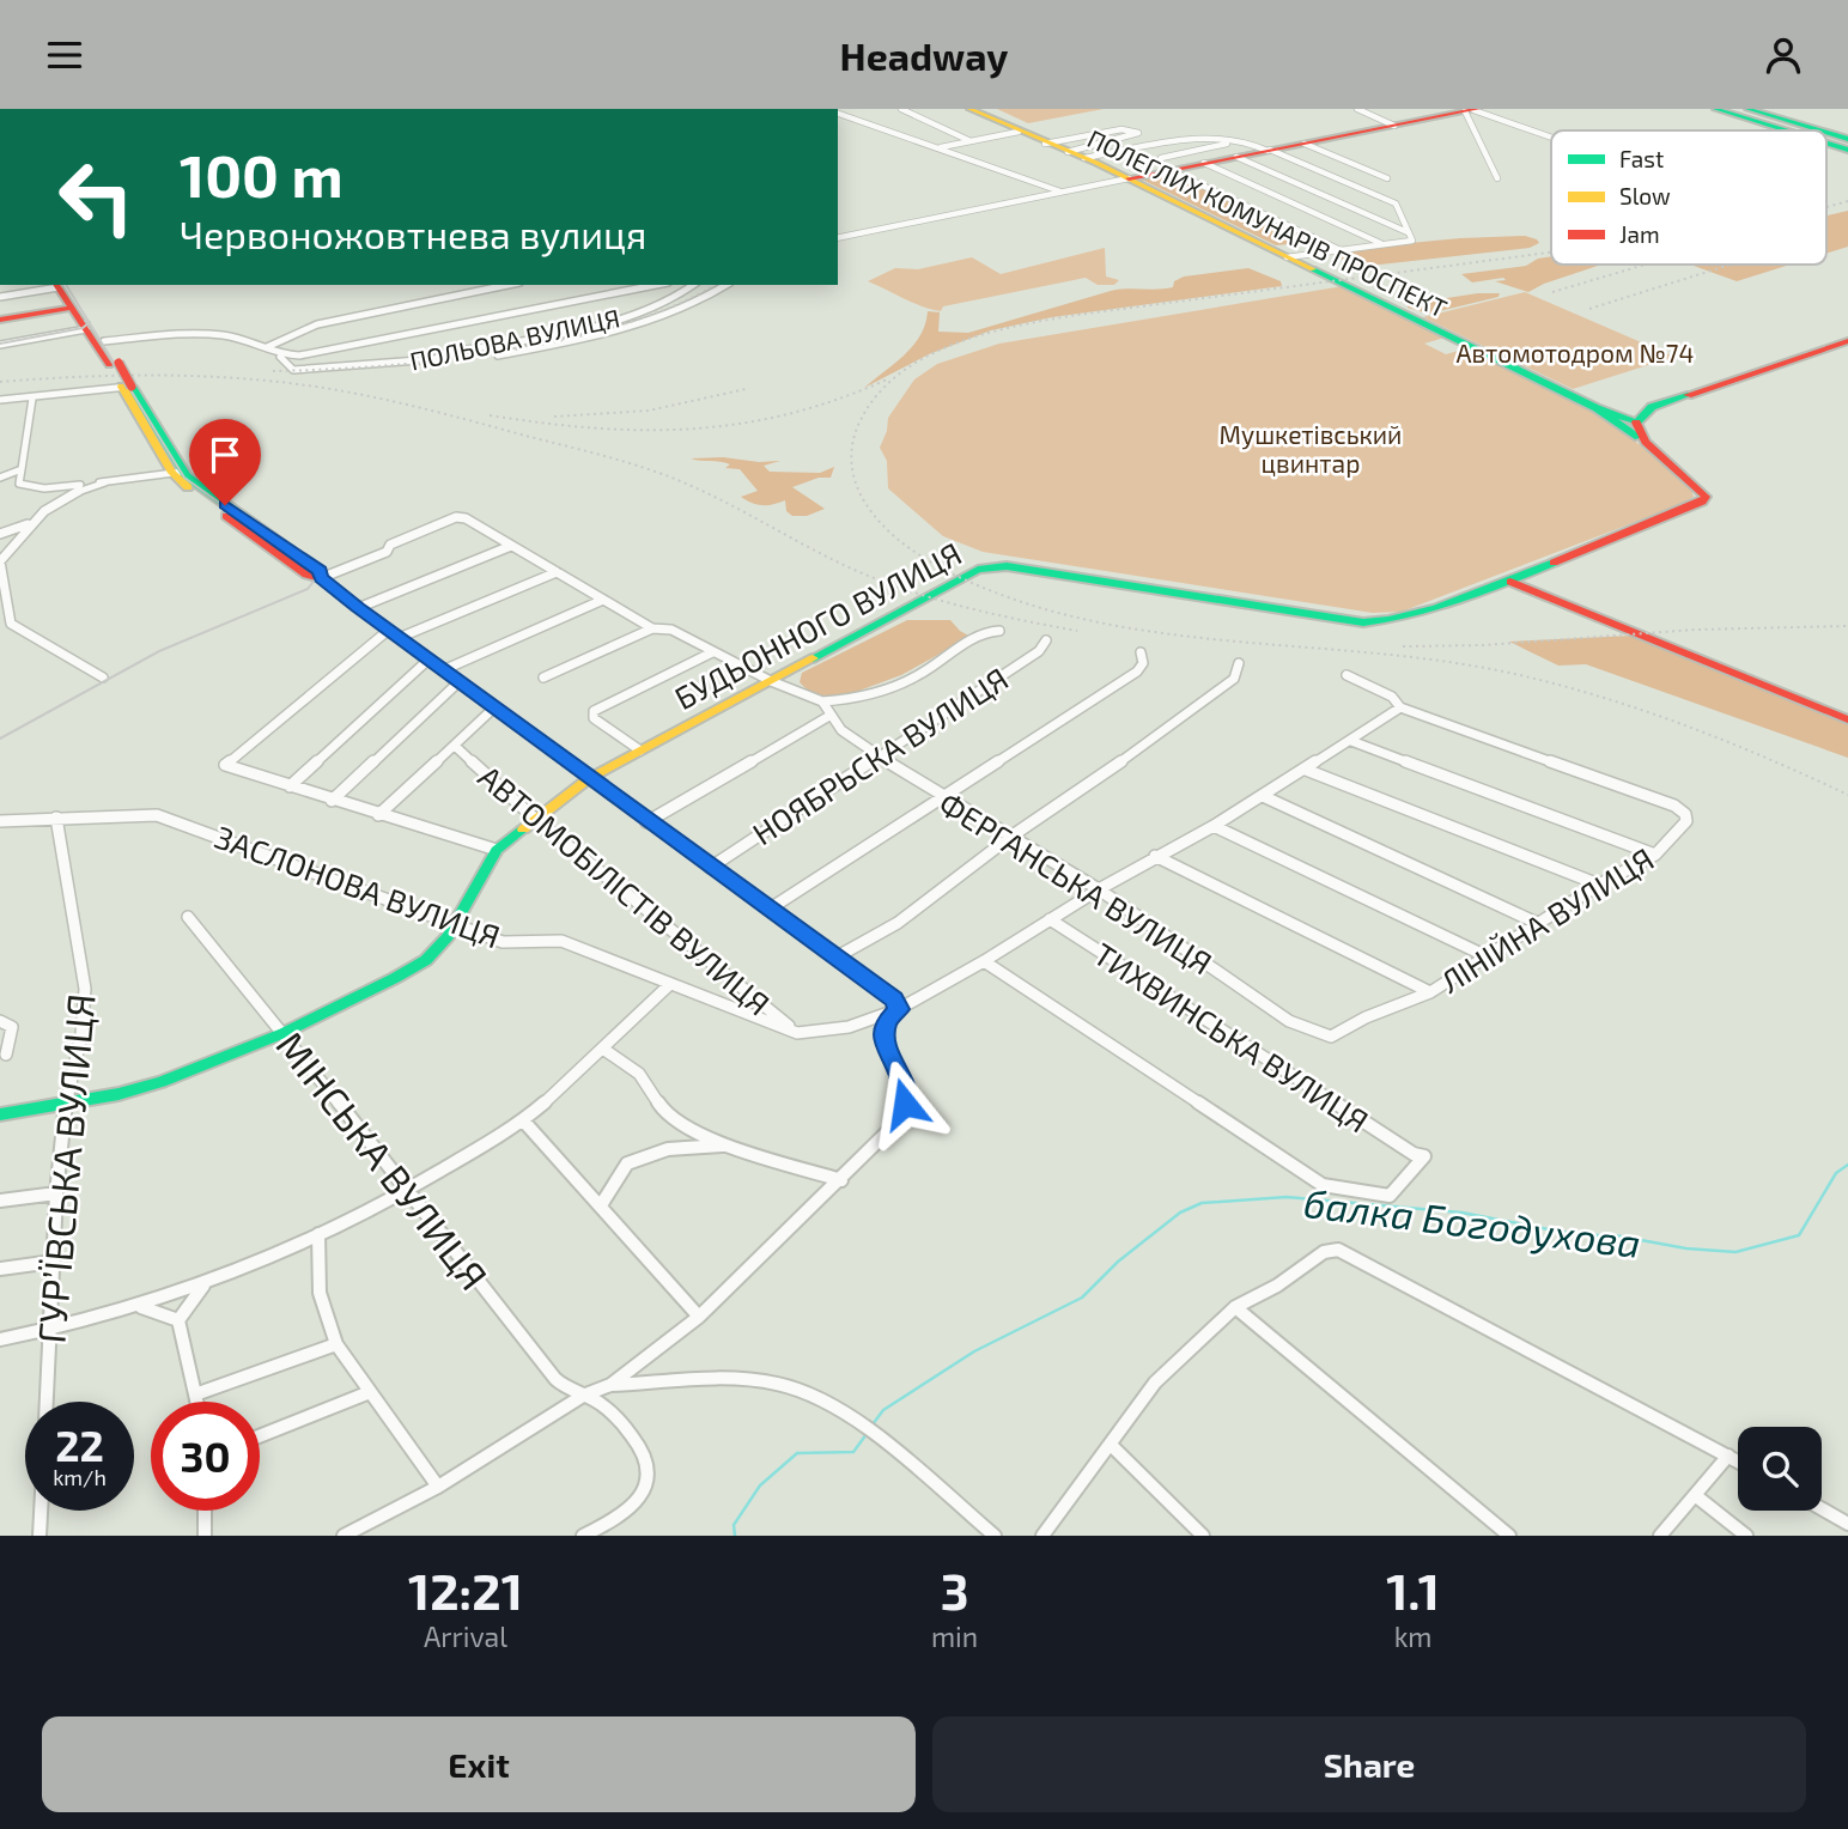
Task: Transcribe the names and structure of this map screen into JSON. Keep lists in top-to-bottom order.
{
  "streets": {
    "main road": ["ПОЛЕГЛИХ КОМУНАРІВ ПРОСПЕКТ", "БУДЬОННОГО ВУЛИЦЯ"],
    "street": [
      "ПОЛЬОВА ВУЛИЦЯ",
      "НОЯБРЬСКА ВУЛИЦЯ",
      "ФЕРГАНСЬКА ВУЛИЦЯ",
      "ЗАСЛОНОВА ВУЛИЦЯ",
      "АВТОМОБІЛІСТІВ ВУЛИЦЯ",
      "ЛІНІЙНА ВУЛИЦЯ",
      "ТИХВИНСЬКА ВУЛИЦЯ",
      "МІНСЬКА ВУЛИЦЯ",
      "ГУР’ЇВСЬКА ВУЛИЦЯ"
    ]
  },
  "crossings": [
    ["ПОЛЕГЛИХ КОМУНАРІВ ПРОСПЕКТ", "БУДЬОННОГО ВУЛИЦЯ"],
    ["БУДЬОННОГО ВУЛИЦЯ", "ЗАСЛОНОВА ВУЛИЦЯ"],
    ["БУДЬОННОГО ВУЛИЦЯ", "АВТОМОБІЛІСТІВ ВУЛИЦЯ"],
    ["БУДЬОННОГО ВУЛИЦЯ", "МІНСЬКА ВУЛИЦЯ"],
    ["БУДЬОННОГО ВУЛИЦЯ", "ГУР’ЇВСЬКА ВУЛИЦЯ"],
    ["НОЯБРЬСКА ВУЛИЦЯ", "ФЕРГАНСЬКА ВУЛИЦЯ"],
    ["ФЕРГАНСЬКА ВУЛИЦЯ", "ЗАСЛОНОВА ВУЛИЦЯ"],
    ["ФЕРГАНСЬКА ВУЛИЦЯ", "ЛІНІЙНА ВУЛИЦЯ"],
    ["ЗАСЛОНОВА ВУЛИЦЯ", "АВТОМОБІЛІСТІВ ВУЛИЦЯ"],
    ["ЗАСЛОНОВА ВУЛИЦЯ", "ЛІНІЙНА ВУЛИЦЯ"],
    ["ЗАСЛОНОВА ВУЛИЦЯ", "ТИХВИНСЬКА ВУЛИЦЯ"],
    ["ЗАСЛОНОВА ВУЛИЦЯ", "ГУР’ЇВСЬКА ВУЛИЦЯ"]
  ],
  "water": ["балка Богодухова"],
  "parks": ["Автомотодром №74", "Мушкетівський цвинтар"],
  "legend": ["Fast", "Slow", "Jam"],
  "page": {
    "header": "Headway",
    "turn": ["100 m", "Червоножовтнева вулиця"],
    "speed": "22 km/h",
    "limit": "30",
    "eta": [
      "12:21",
      "Arrival",
      "3",
      "min",
      "1.1",
      "km"
    ],
    "buttons": ["Exit", "Share"]
  }
}
